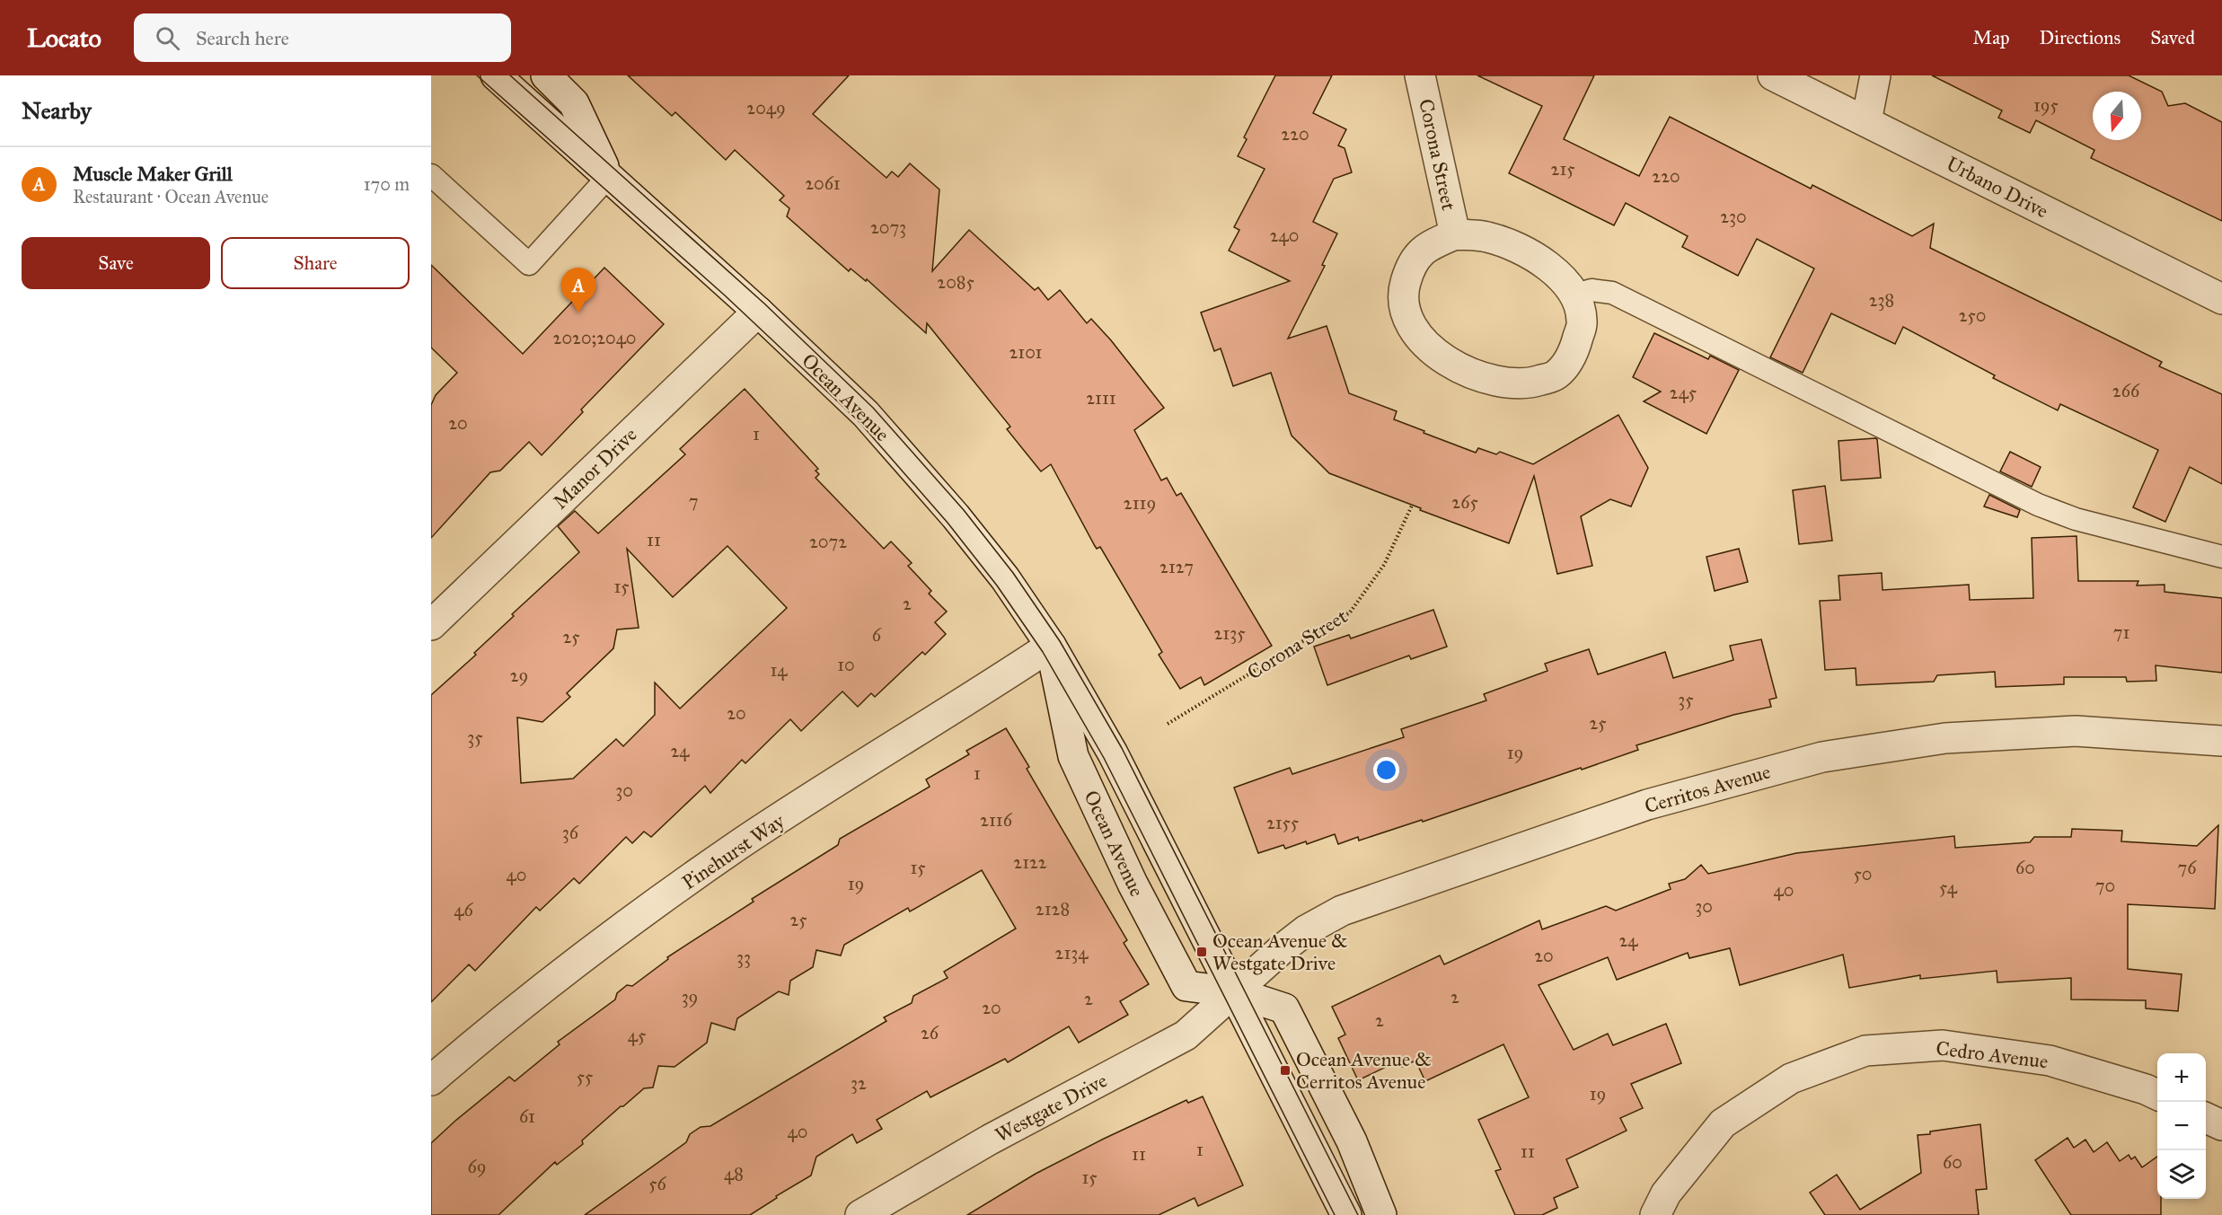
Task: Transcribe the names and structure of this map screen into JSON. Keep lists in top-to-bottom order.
{
  "streets": {
    "street": [
      "Corona Street",
      "Urbano Drive",
      "Ocean Avenue",
      "Manor Drive",
      "Cerritos Avenue",
      "Pinehurst Way",
      "Cedro Avenue",
      "Westgate Drive"
    ]
  },
  "crossings": [
    ["Ocean Avenue", "Manor Drive"],
    ["Ocean Avenue", "Cerritos Avenue"],
    ["Ocean Avenue", "Pinehurst Way"],
    ["Ocean Avenue", "Westgate Drive"],
    ["Cerritos Avenue", "Westgate Drive"]
  ],
  "places": {
    "transit": ["Ocean Avenue & Westgate Drive", "Ocean Avenue & Cerritos Avenue"]
  },
  "house_numbers": [
    "195",
    "2049",
    "220",
    "215",
    "220",
    "2061",
    "230",
    "2073",
    "240",
    "2085",
    "238",
    "250",
    "2020;2040",
    "2101",
    "266",
    "245",
    "2111",
    "20",
    "1",
    "7",
    "265",
    "2119",
    "11",
    "2072",
    "2127",
    "15",
    "2",
    "71",
    "2135",
    "6",
    "25",
    "10",
    "14",
    "29",
    "35",
    "20",
    "25",
    "35",
    "24",
    "19",
    "1",
    "30",
    "2116",
    "2155",
    "36",
    "2122",
    "15",
    "60",
    "76",
    "50",
    "40",
    "19",
    "70",
    "54",
    "40",
    "30",
    "2128",
    "46",
    "25",
    "24",
    "2134",
    "20",
    "33",
    "39",
    "2",
    "2",
    "20",
    "2",
    "26",
    "45",
    "55",
    "32",
    "19",
    "61",
    "40",
    "1",
    "11",
    "11",
    "60",
    "69",
    "48",
    "15",
    "56"
  ],
  "north": "bottom",
  "page": {
    "header": "Locato",
    "search": "Search here",
    "nav": ["Map", "Directions", "Saved"],
    "heading": "Nearby",
    "list": [
      {
        "mark": "A",
        "name": "Muscle Maker Grill",
        "note": "Restaurant · Ocean Avenue",
        "value": "170 m"
      }
    ],
    "buttons": ["Save", "Share"],
    "pins": "A",
    "map_buttons": ["+", "−"]
  }
}
